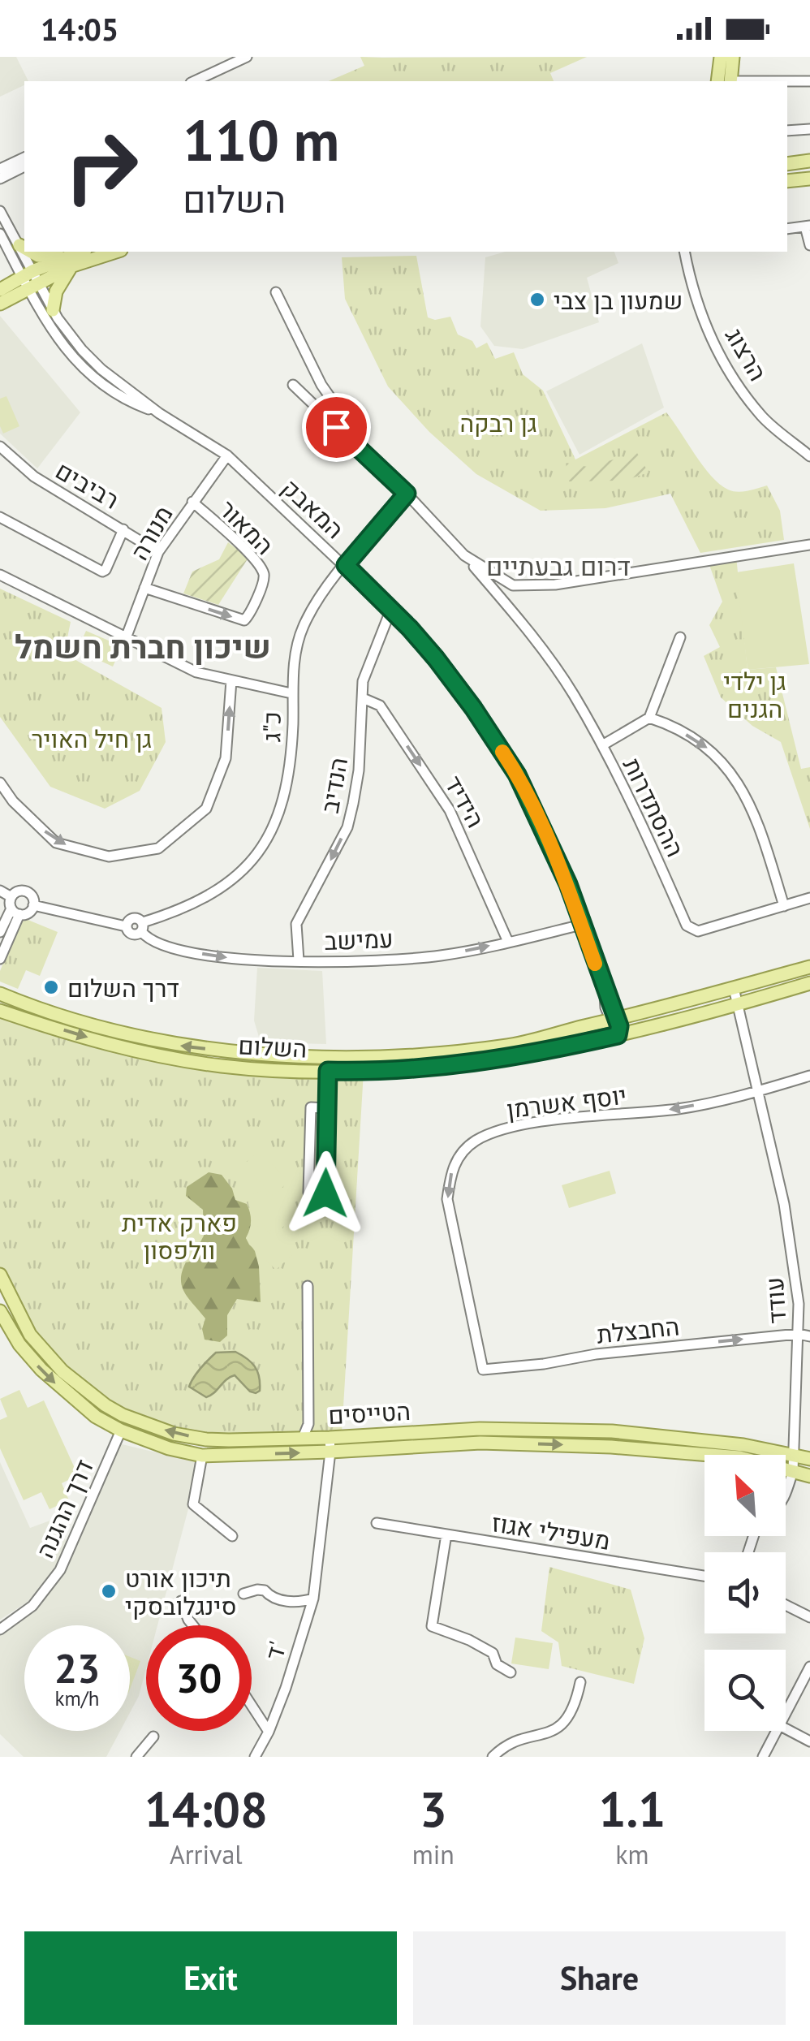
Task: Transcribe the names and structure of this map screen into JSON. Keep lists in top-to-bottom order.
{
  "streets": {
    "main road": ["השלום", "הטייסים"],
    "street": [
      "הרצוג",
      "רביבים",
      "המאבק",
      "המאור",
      "מנורה",
      "כ\"ג",
      "הנדיב",
      "הידיד",
      "ההסתדרות",
      "עמישב",
      "יוסף אשרמן",
      "עודד",
      "החבצלת",
      "דרך ההגנה",
      "מעפילי אגוז",
      "ד'"
    ]
  },
  "crossings": [
    ["רביבים", "מנורה"],
    ["המאבק", "מנורה"],
    ["המאבק", "כ\"ג"],
    ["המאבק", "הנדיב"],
    ["המאבק", "עמישב"],
    ["המאבק", "השלום"],
    ["המאור", "מנורה"],
    ["כ\"ג", "ההסתדרות"],
    ["כ\"ג", "עמישב"],
    ["הנדיב", "הידיד"],
    ["הנדיב", "עמישב"],
    ["הידיד", "עמישב"],
    ["השלום", "עודד"],
    ["יוסף אשרמן", "עודד"],
    ["יוסף אשרמן", "החבצלת"],
    ["עודד", "החבצלת"],
    ["עודד", "הטייסים"],
    ["הטייסים", "דרך ההגנה"],
    ["הטייסים", "ד'"]
  ],
  "one_way": [
    "הנדיב",
    "הידיד",
    "עמישב",
    "החבצלת"
  ],
  "districts": ["דרום גבעתיים", "שיכון חברת חשמל"],
  "parks": [
    "גן רבקה",
    "גן ילדי הגנים",
    "גן חיל האויר",
    "פארק אדית וולפסון"
  ],
  "places": ["שמעון בן צבי", "דרך השלום", "תיכון אורט סינגלובסקי"],
  "north": "top left",
  "page": {
    "status": "14:05",
    "turn": ["110 m", "השלום"],
    "speed": "23 km/h",
    "limit": "30",
    "eta": [
      "14:08",
      "Arrival",
      "3",
      "min",
      "1.1",
      "km"
    ],
    "buttons": ["Exit", "Share"]
  }
}
